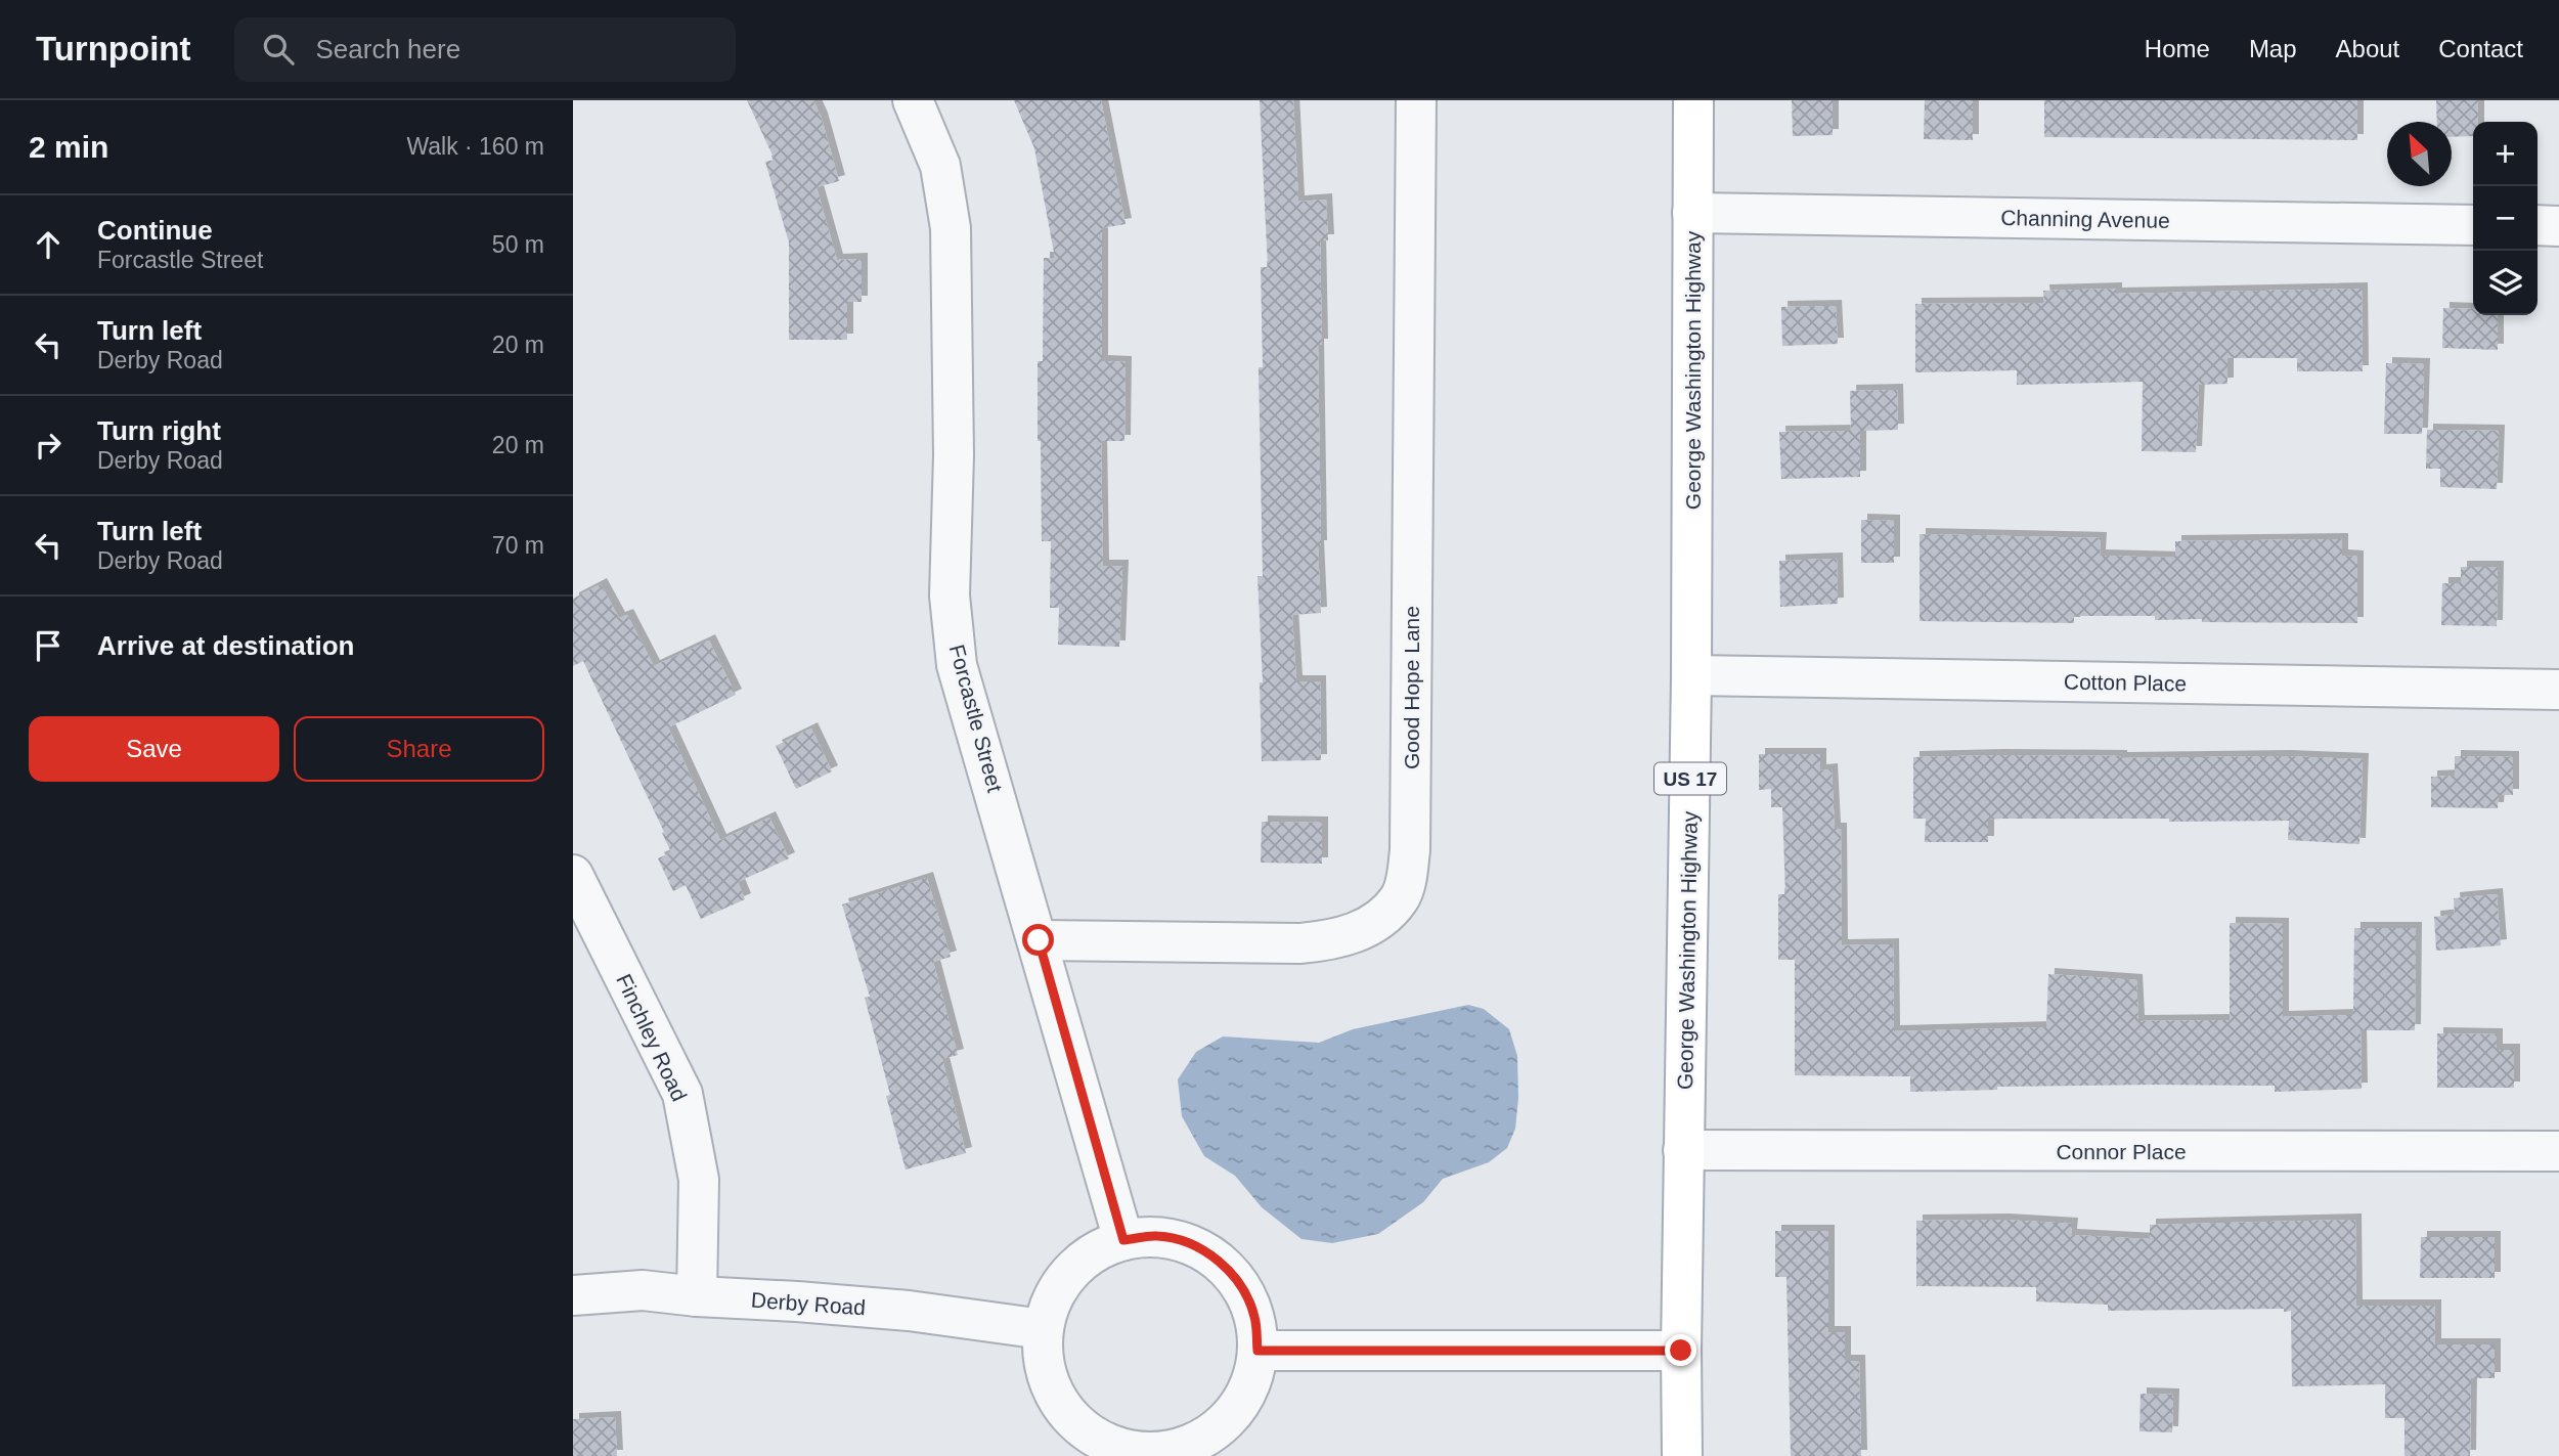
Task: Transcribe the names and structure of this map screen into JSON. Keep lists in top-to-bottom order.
{
  "streets": {
    "main road": ["George Washington Highway", "US 17"],
    "street": [
      "Channing Avenue",
      "Cotton Place",
      "Good Hope Lane",
      "Forcastle Street",
      "Finchley Road",
      "Connor Place",
      "Derby Road"
    ]
  },
  "crossings": [
    ["Channing Avenue", "George Washington Highway"],
    ["George Washington Highway", "Cotton Place"],
    ["George Washington Highway", "Connor Place"],
    ["Good Hope Lane", "Forcastle Street"],
    ["Forcastle Street", "Derby Road"],
    ["Finchley Road", "Derby Road"]
  ],
  "north": "top left",
  "page": {
    "header": "Turnpoint",
    "search": "Search here",
    "nav": [
      "Home",
      "Map",
      "About",
      "Contact"
    ],
    "heading": ["2 min", "Walk · 160 m"],
    "map_buttons": ["+", "−"],
    "list": [
      ["Continue", "Forcastle Street", "50 m"],
      ["Turn left", "Derby Road", "20 m"],
      ["Turn right", "Derby Road", "20 m"],
      ["Turn left", "Derby Road", "70 m"],
      "Arrive at destination"
    ],
    "buttons": ["Save", "Share"]
  }
}
